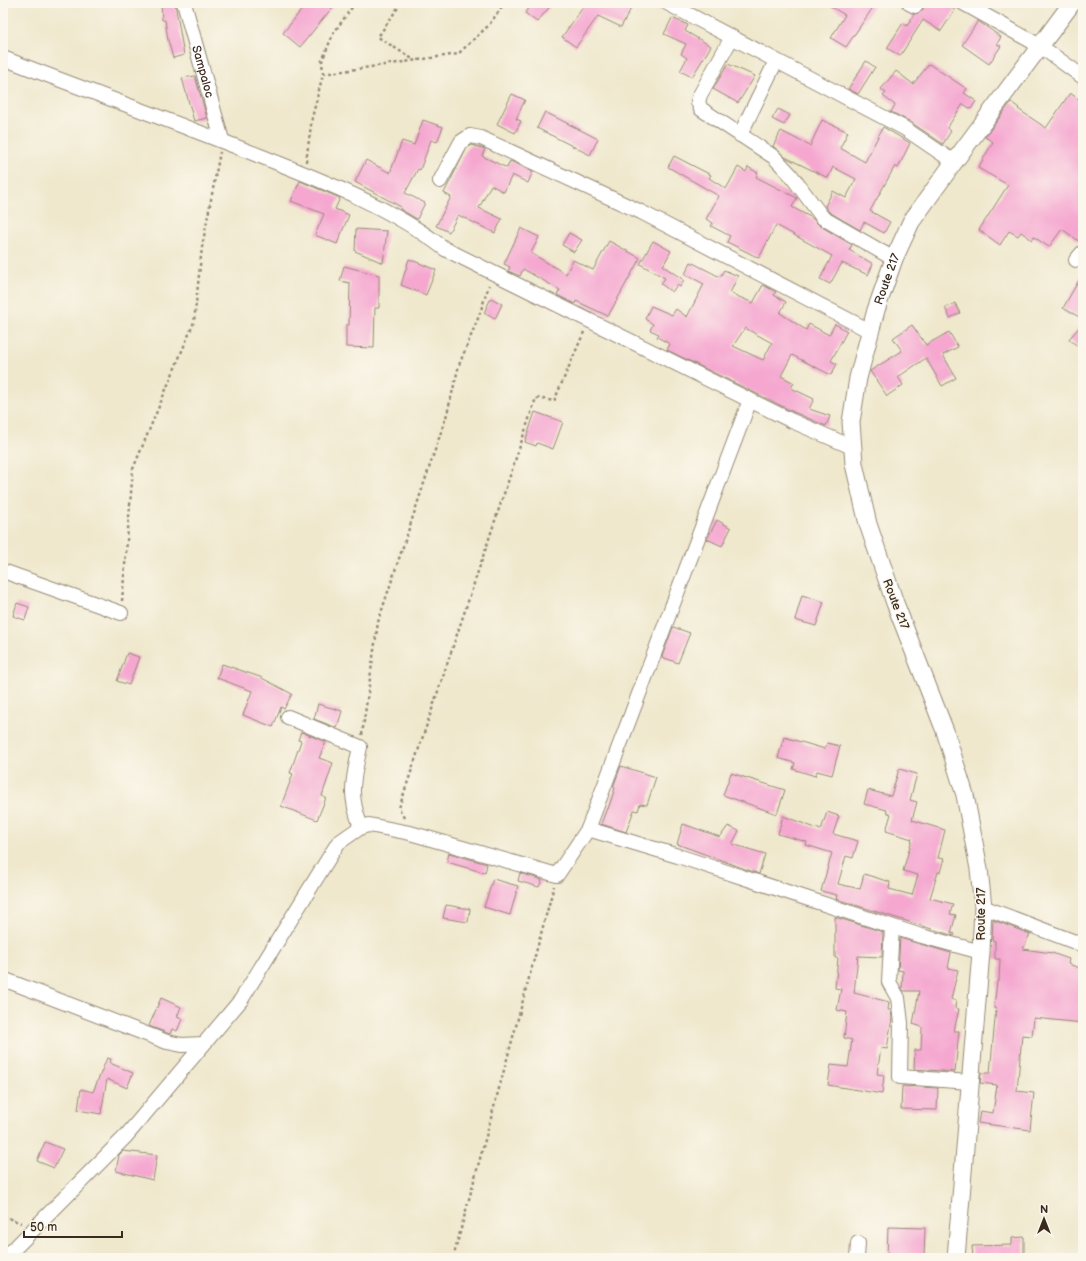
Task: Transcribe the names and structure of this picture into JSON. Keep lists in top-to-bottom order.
{
  "streets": {
    "main road": ["Route 217"],
    "street": ["Sampaloc"]
  },
  "scale_bar": "50 m",
  "north": "top"
}
